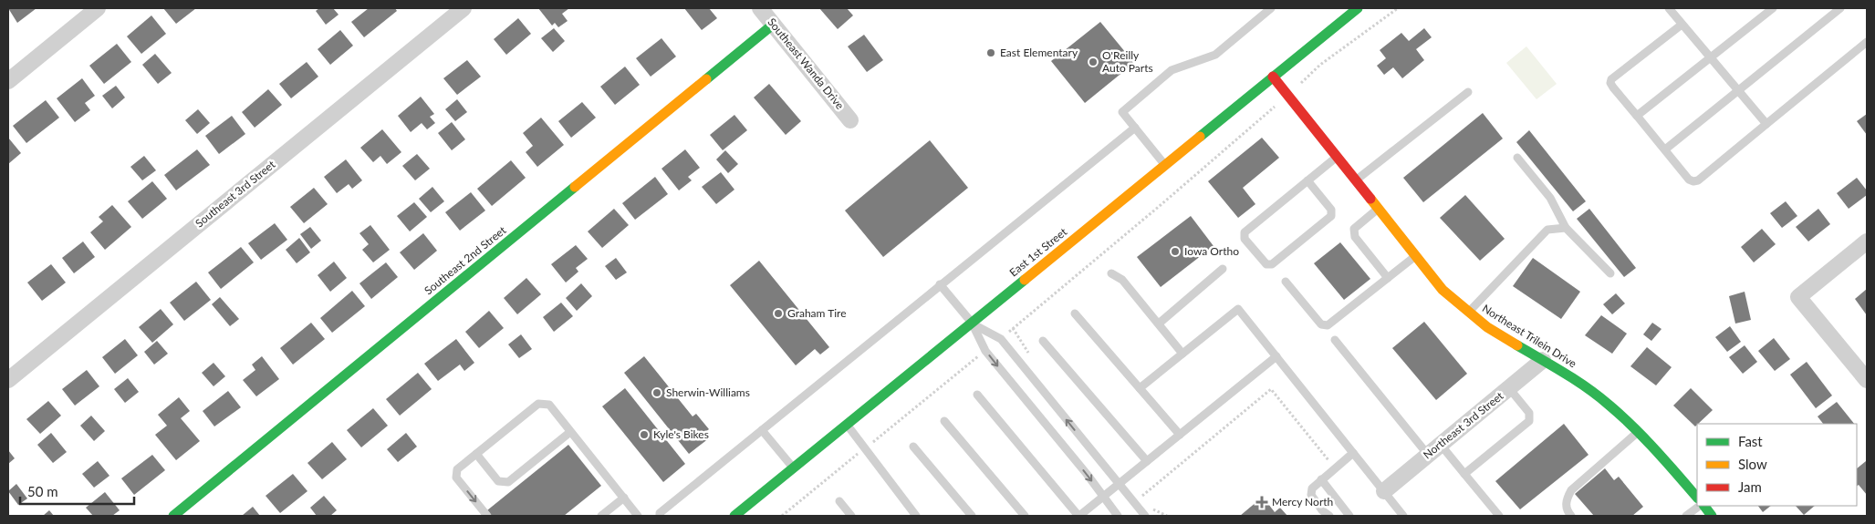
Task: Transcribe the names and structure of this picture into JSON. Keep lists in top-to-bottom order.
{
  "streets": {
    "street": [
      "Southeast Wanda Drive",
      "Southeast 3rd Street",
      "East 1st Street",
      "Southeast 2nd Street",
      "Northeast Trilein Drive",
      "Northeast 3rd Street"
    ]
  },
  "crossings": [
    ["Southeast Wanda Drive", "Southeast 2nd Street"],
    ["East 1st Street", "Northeast Trilein Drive"],
    ["Northeast Trilein Drive", "Northeast 3rd Street"]
  ],
  "places": {
    "other": [
      "East Elementary",
      "O'Reilly Auto Parts",
      "Iowa Ortho",
      "Graham Tire",
      "Sherwin-Williams",
      "Kyle's Bikes"
    ],
    "health": ["Mercy North"]
  },
  "legend": ["Fast", "Slow", "Jam"],
  "scale_bar": "50 m"
}
